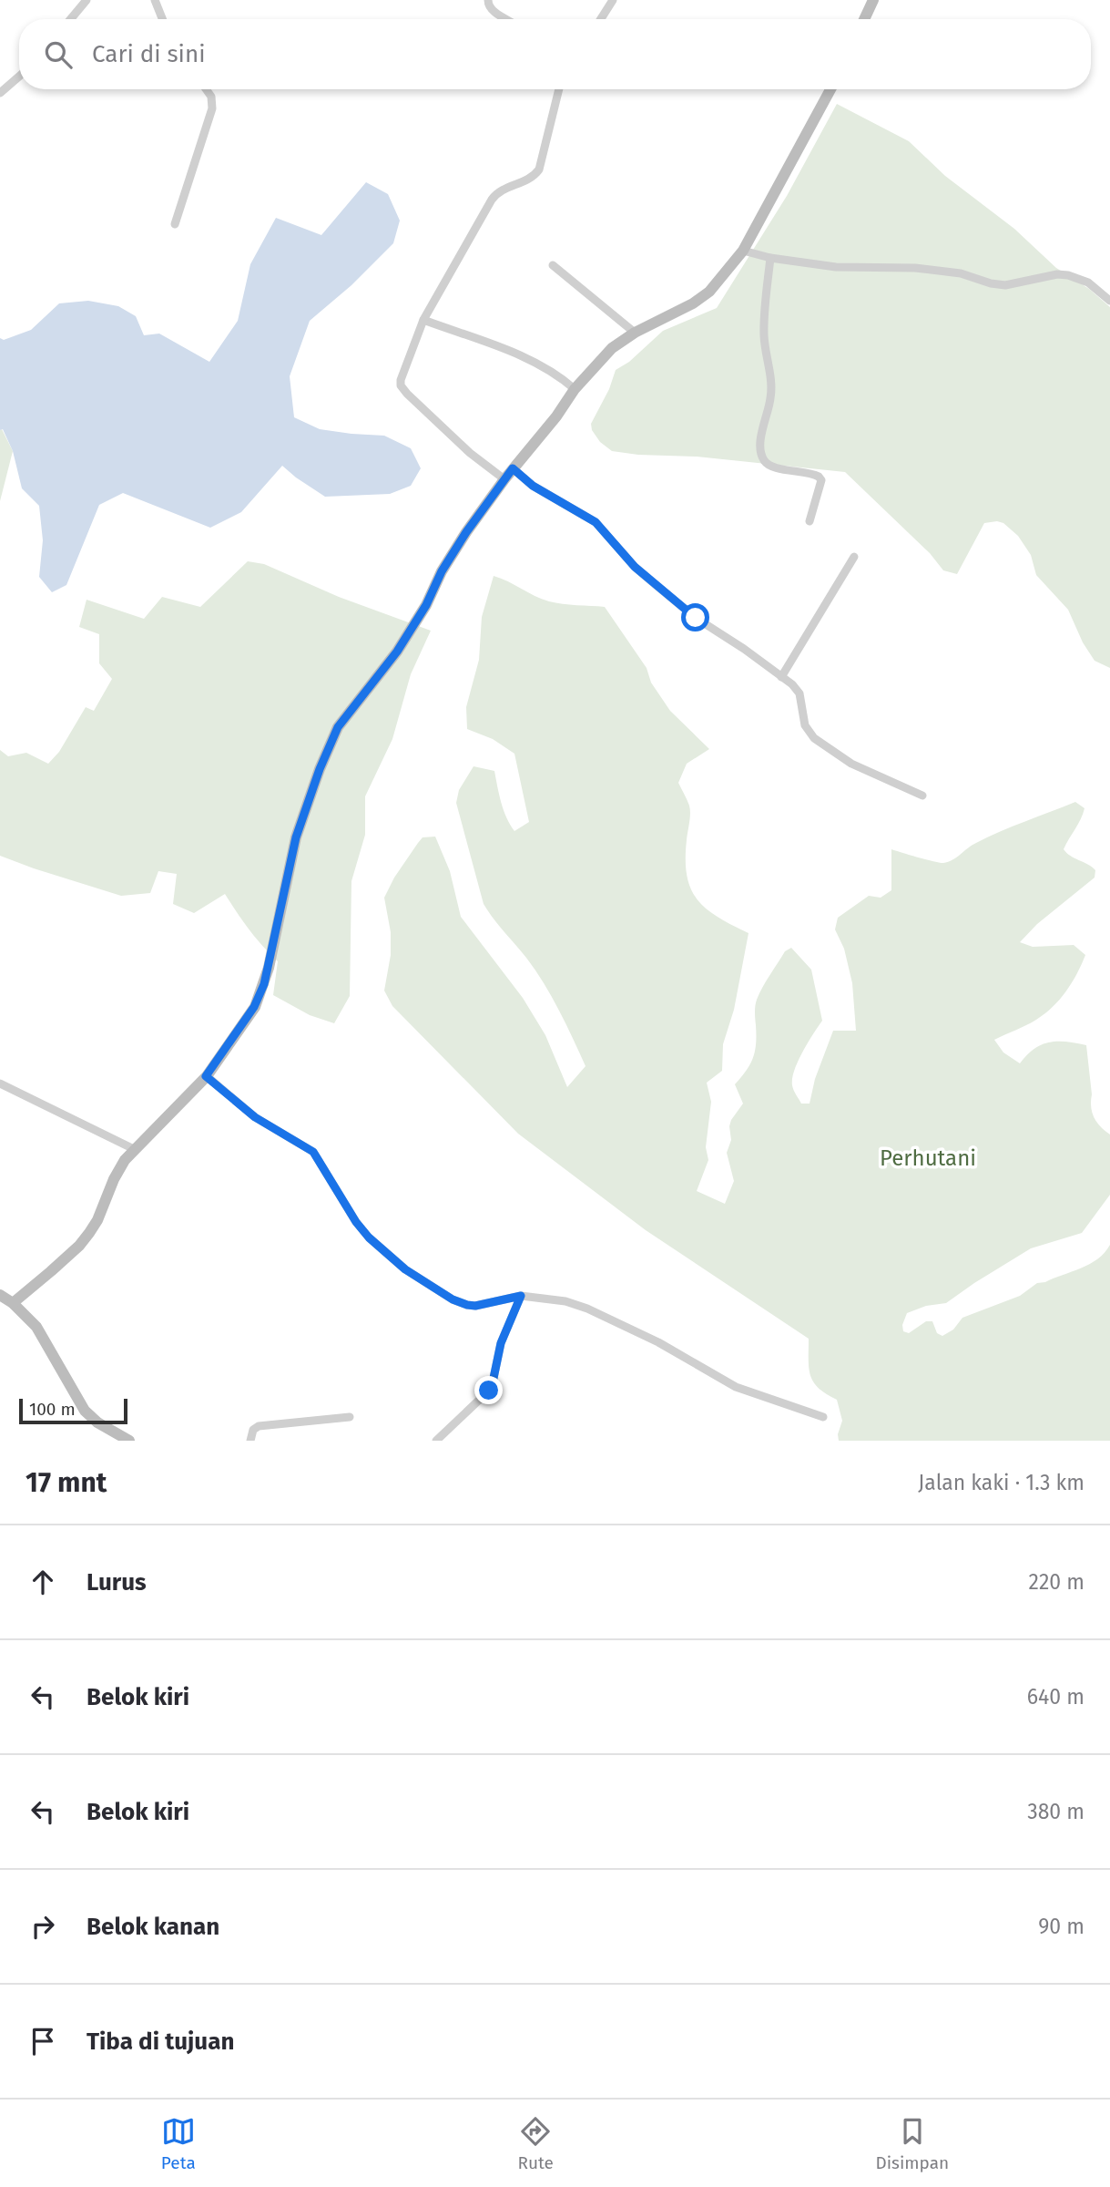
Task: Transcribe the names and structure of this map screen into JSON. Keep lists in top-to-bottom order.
{
  "parks": ["Perhutani"],
  "scale_bar": "100 m",
  "page": {
    "search": "Cari di sini",
    "scale": "100 m",
    "heading": ["17 mnt", "Jalan kaki · 1.3 km"],
    "list": [
      ["Lurus", "220 m"],
      ["Belok kiri", "640 m"],
      ["Belok kiri", "380 m"],
      ["Belok kanan", "90 m"],
      "Tiba di tujuan"
    ],
    "nav": ["Peta", "Rute", "Disimpan"]
  }
}
